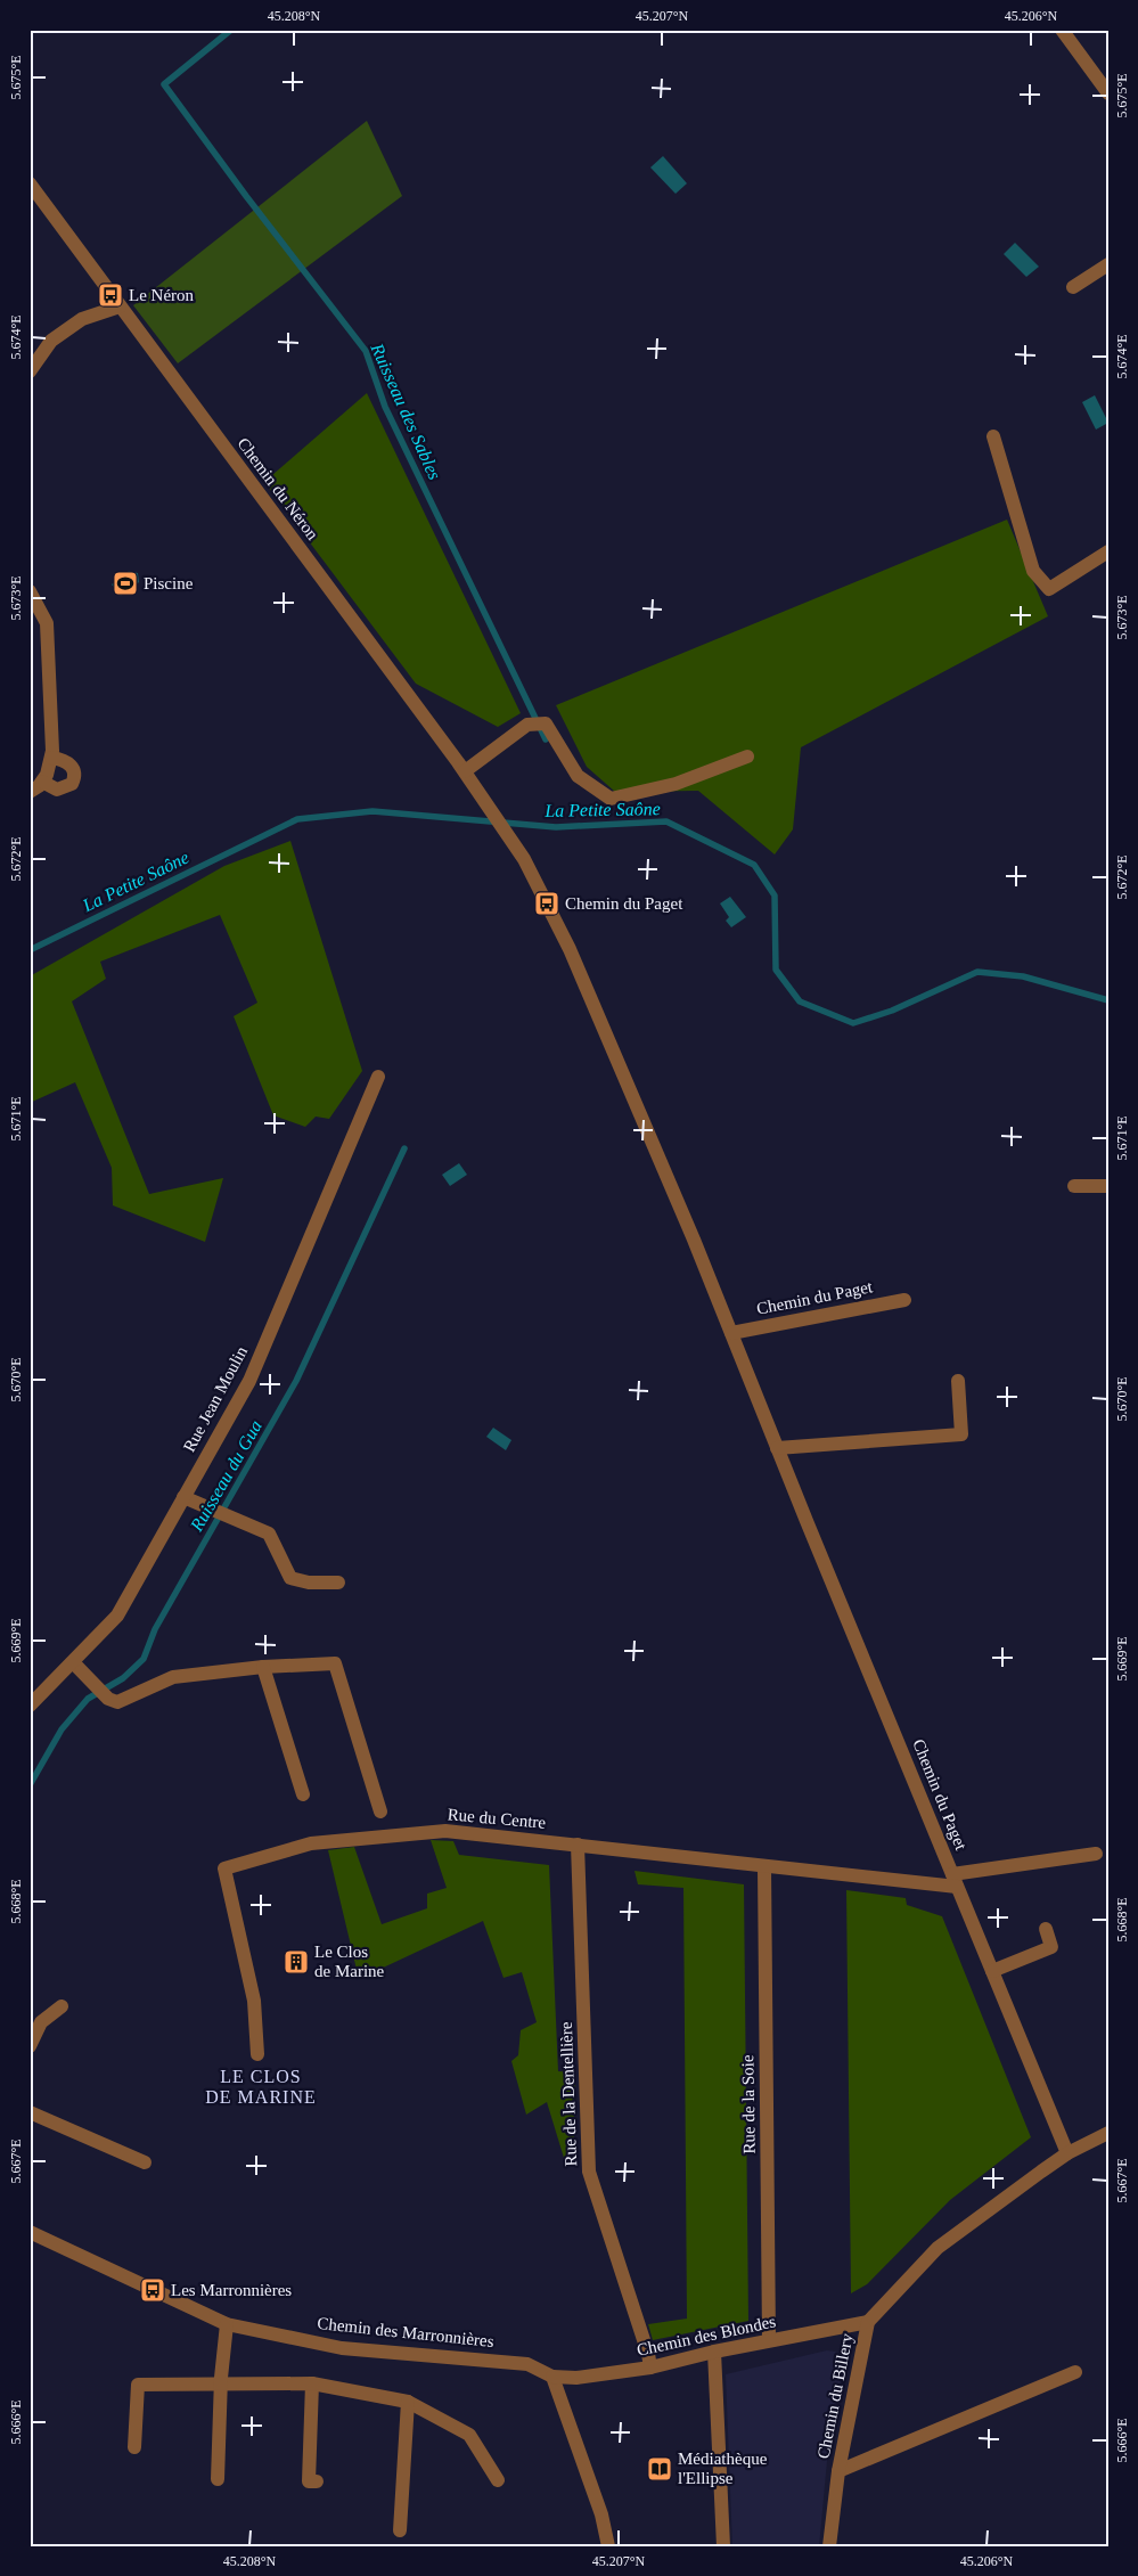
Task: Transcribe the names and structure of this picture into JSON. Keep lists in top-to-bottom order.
{
  "streets": {
    "street": [
      "Chemin du Néron",
      "Chemin du Paget",
      "Rue Jean Moulin",
      "Rue du Centre",
      "Rue de la Dentellière",
      "Rue de la Soie",
      "Chemin des Marronnières",
      "Chemin des Blondes",
      "Chemin du Billery"
    ]
  },
  "crossings": [
    ["Chemin du Néron", "Chemin du Paget"],
    ["Chemin du Paget", "Rue du Centre"],
    ["Chemin du Paget", "Chemin du Billery"],
    ["Rue du Centre", "Rue de la Dentellière"],
    ["Rue du Centre", "Rue de la Soie"],
    ["Rue de la Dentellière", "Chemin des Blondes"],
    ["Rue de la Soie", "Chemin des Blondes"],
    ["Chemin des Marronnières", "Chemin des Blondes"],
    ["Chemin des Blondes", "Chemin du Billery"]
  ],
  "districts": ["LE CLOS DE MARINE"],
  "water": ["Ruisseau des Sables", "La Petite Saône", "Ruisseau du Gua"],
  "places": {
    "bus stop": ["Le Néron", "Chemin du Paget", "Les Marronnières"],
    "sports": ["Piscine"],
    "building": ["Le Clos de Marine"],
    "library": ["Médiathèque l'Ellipse"]
  },
  "coordinates": [
    "45.208°N",
    "45.207°N",
    "45.206°N",
    "5.675°E",
    "5.674°E",
    "5.673°E",
    "5.672°E",
    "5.671°E",
    "5.670°E",
    "5.669°E",
    "5.668°E",
    "5.667°E",
    "5.666°E"
  ]
}
